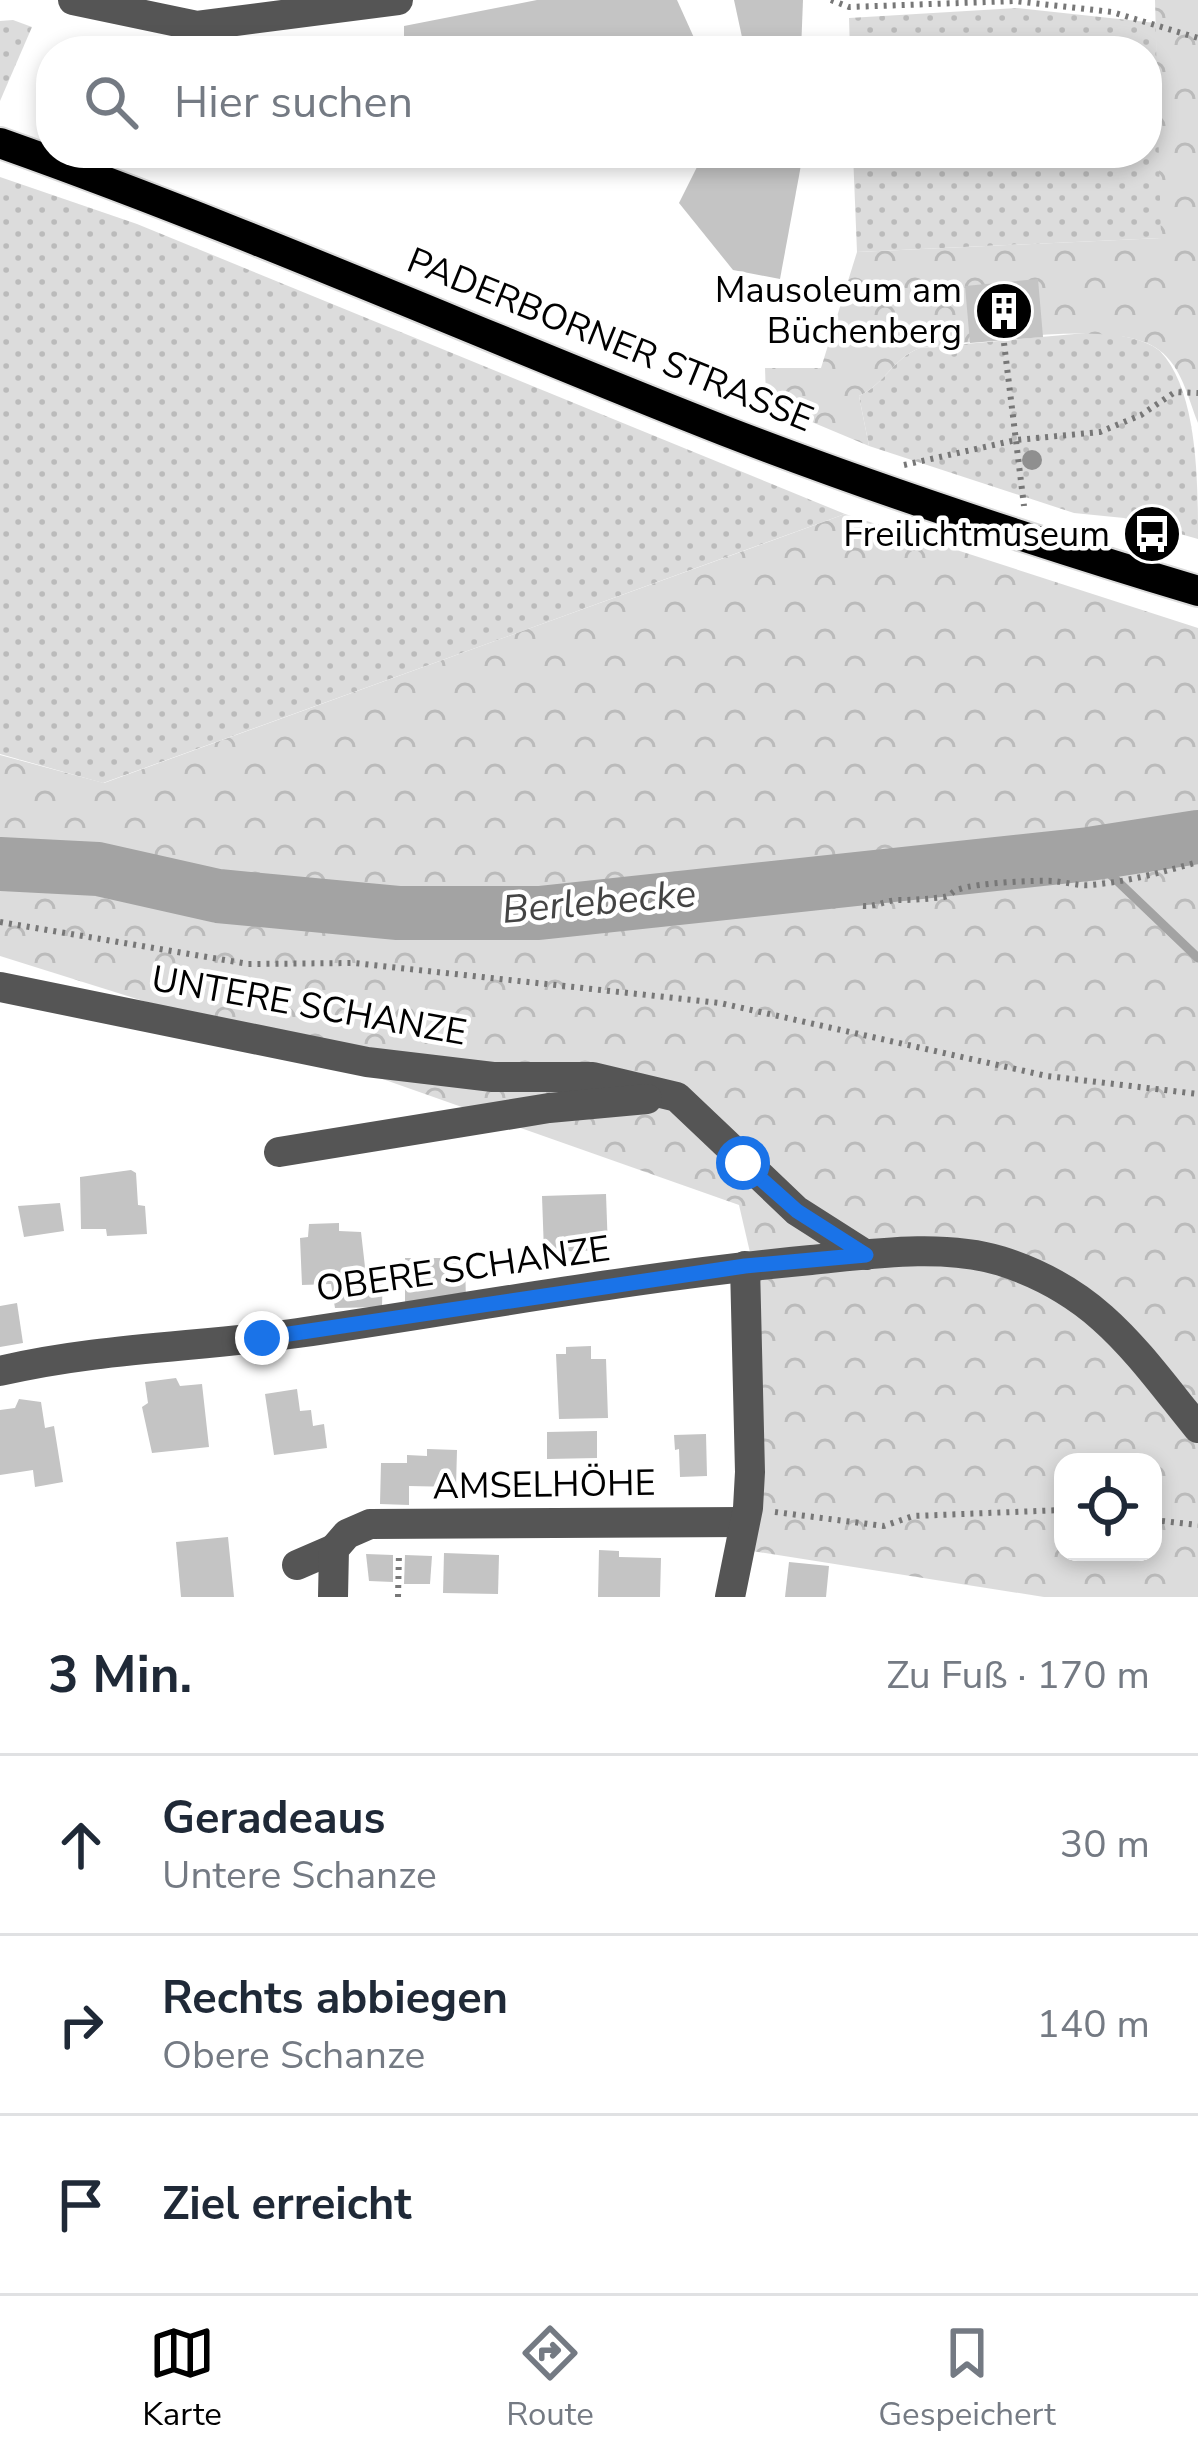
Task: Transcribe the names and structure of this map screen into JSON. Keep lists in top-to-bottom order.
{
  "streets": {
    "main road": ["PADERBORNER STRASSE"],
    "street": ["UNTERE SCHANZE", "OBERE SCHANZE", "AMSELHÖHE"]
  },
  "crossings": [
    ["UNTERE SCHANZE", "OBERE SCHANZE"]
  ],
  "water": ["Berlebecke"],
  "places": {
    "building": ["Mausoleum am Büchenberg"],
    "bus stop": ["Freilichtmuseum"]
  },
  "page": {
    "search": "Hier suchen",
    "heading": ["3 Min.", "Zu Fuß · 170 m"],
    "list": [
      ["Geradeaus", "Untere Schanze", "30 m"],
      ["Rechts abbiegen", "Obere Schanze", "140 m"],
      "Ziel erreicht"
    ],
    "nav": ["Karte", "Route", "Gespeichert"]
  }
}
